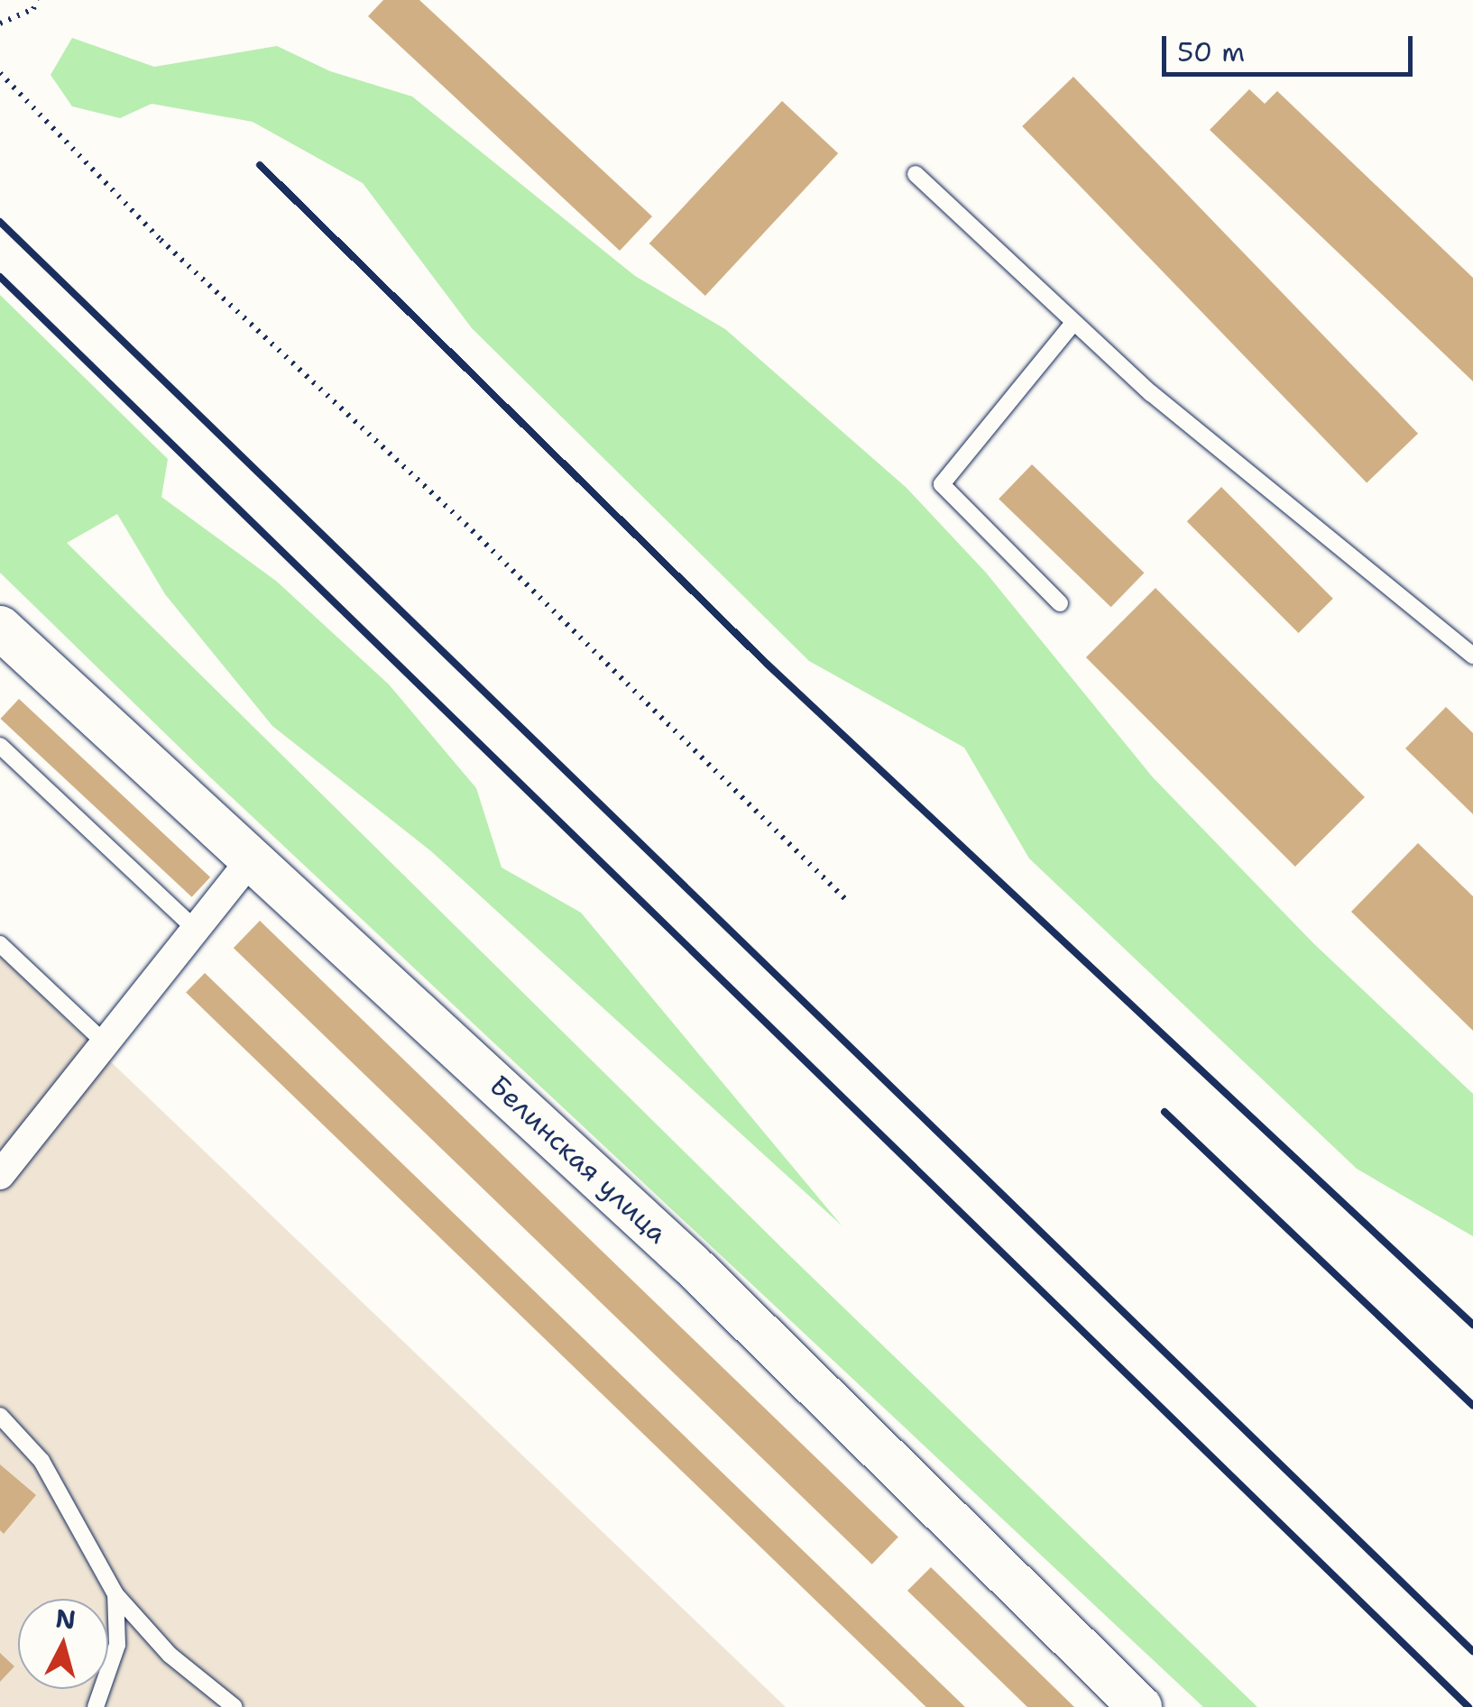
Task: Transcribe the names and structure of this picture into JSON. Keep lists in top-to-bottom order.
{
  "streets": {
    "street": ["Белинская улица"]
  },
  "scale_bar": "50 m",
  "north": "top"
}
